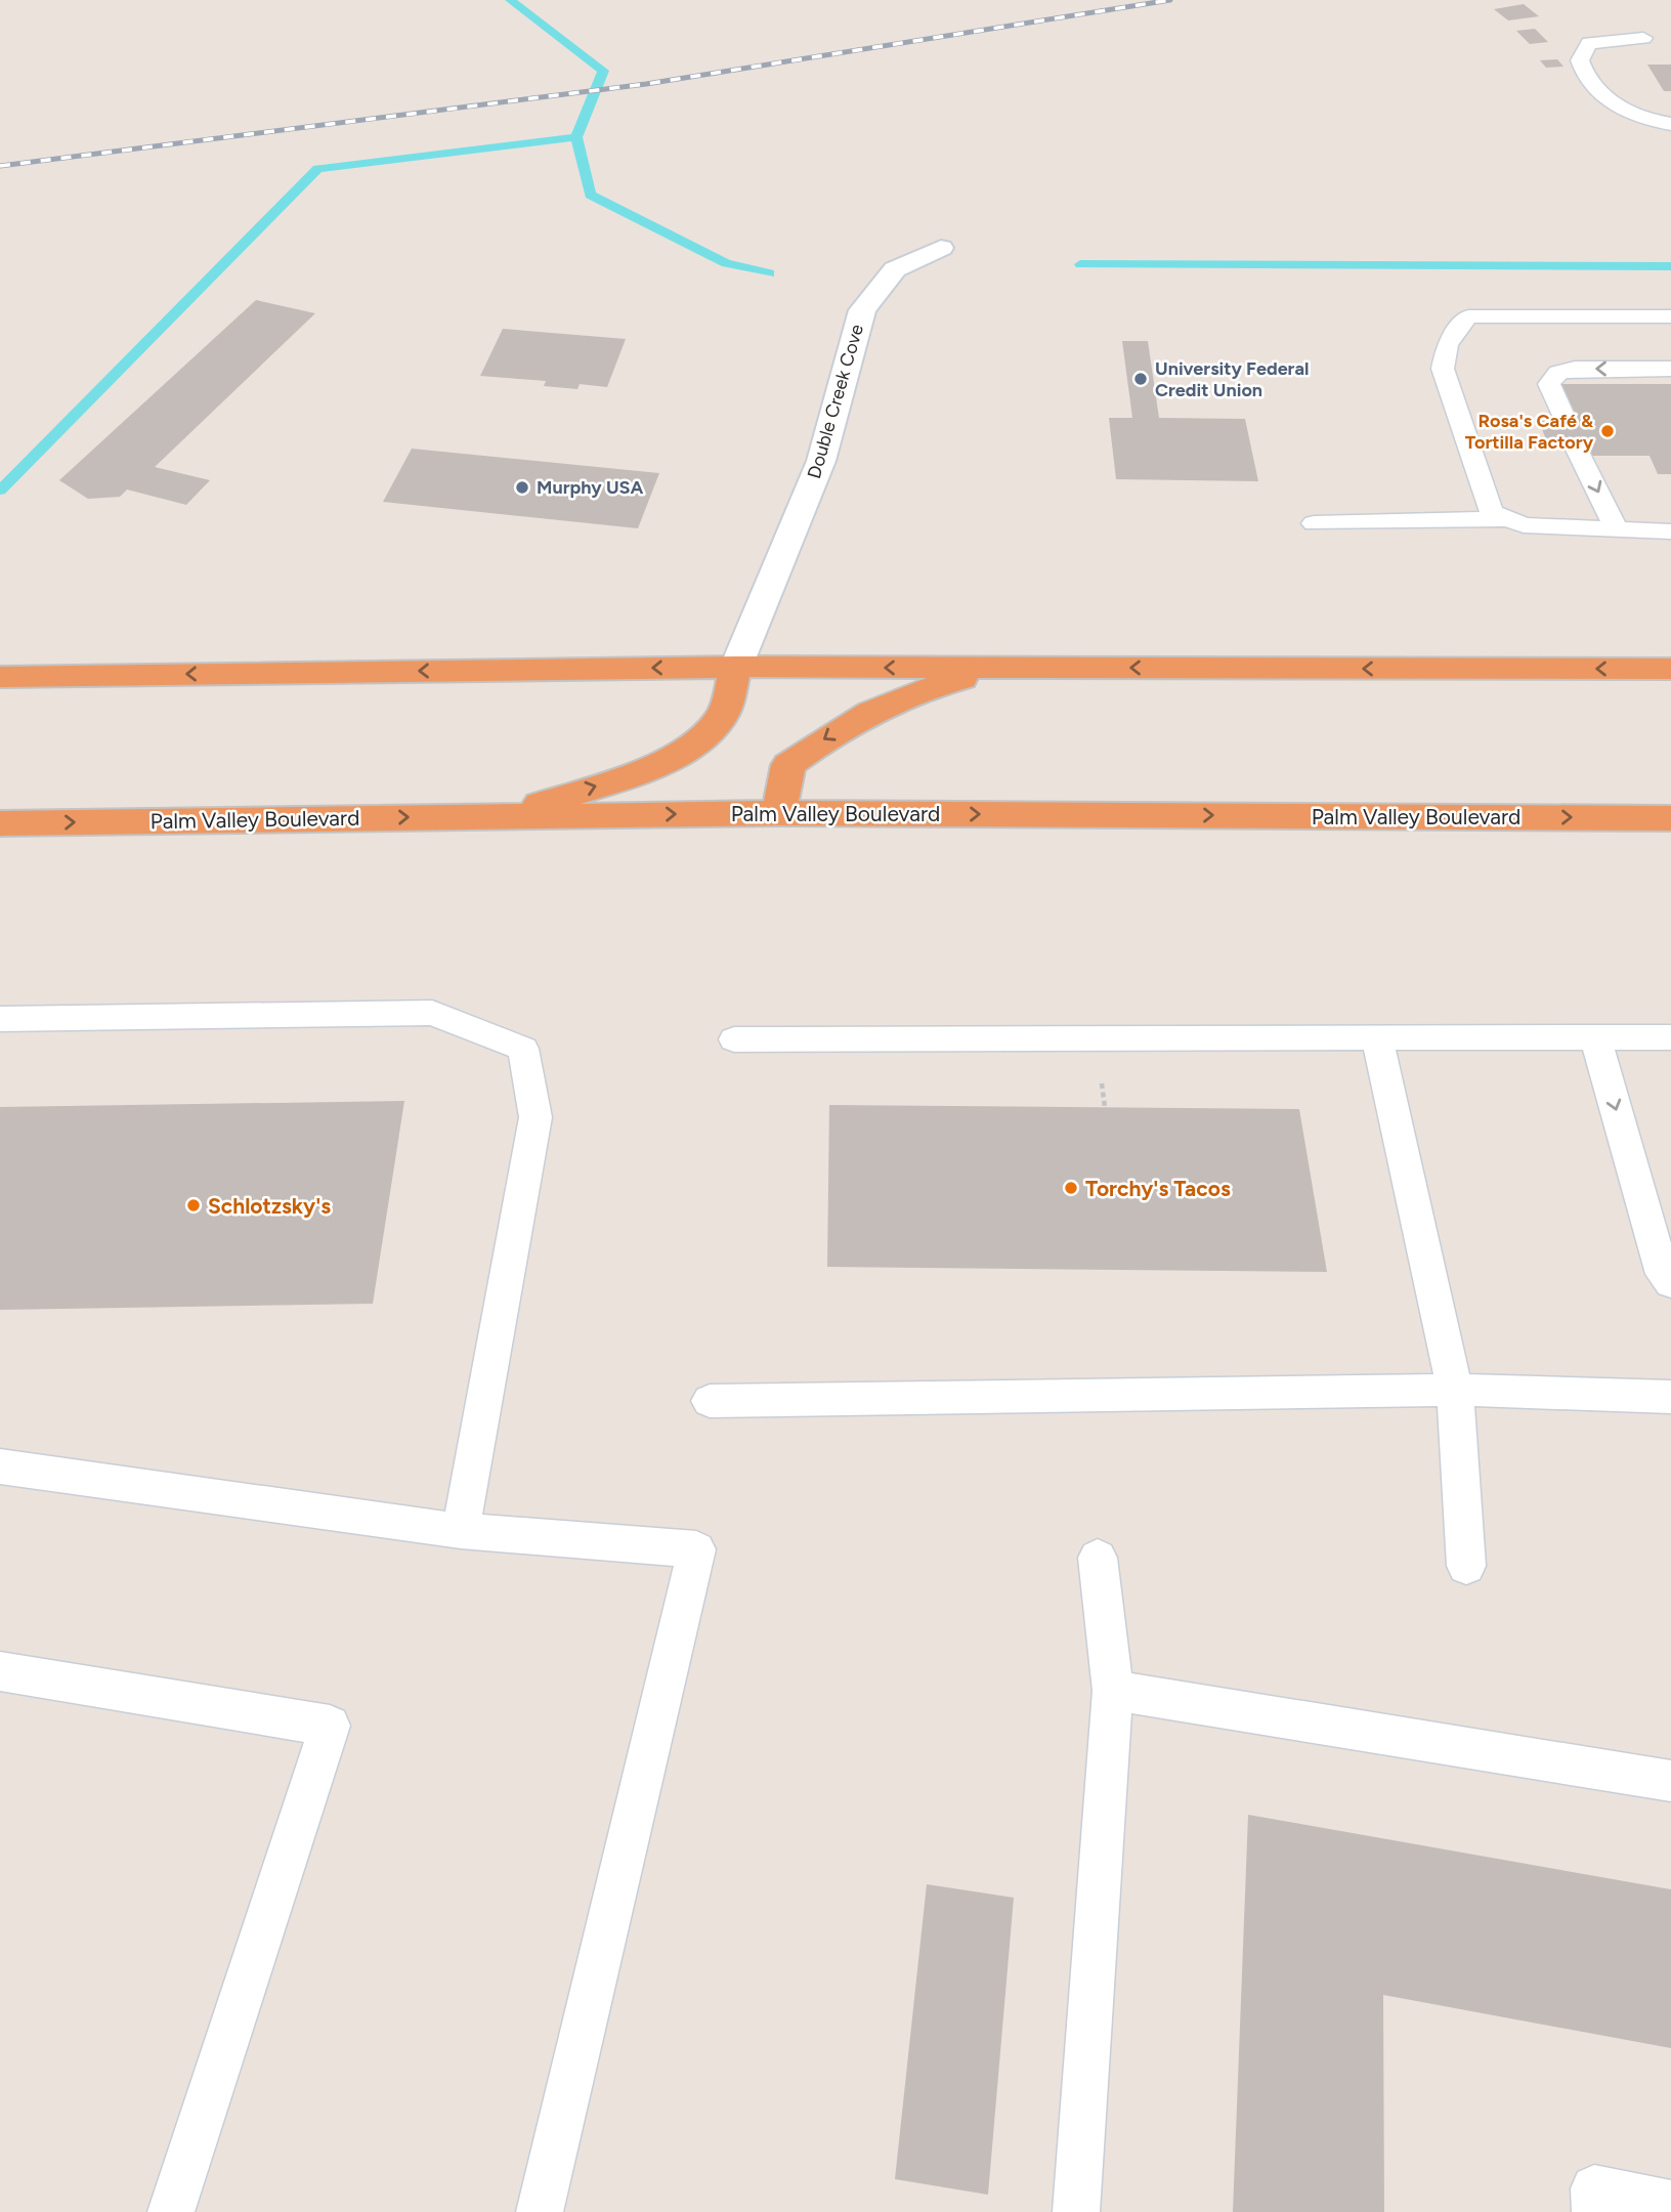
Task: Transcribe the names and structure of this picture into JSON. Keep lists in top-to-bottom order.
{
  "streets": {
    "highway": ["Palm Valley Boulevard"],
    "street": ["Double Creek Cove"]
  },
  "places": [
    "University Federal Credit Union",
    "Rosa's Café & Tortilla Factory",
    "Murphy USA",
    "Torchy's Tacos",
    "Schlotzsky's"
  ]
}
